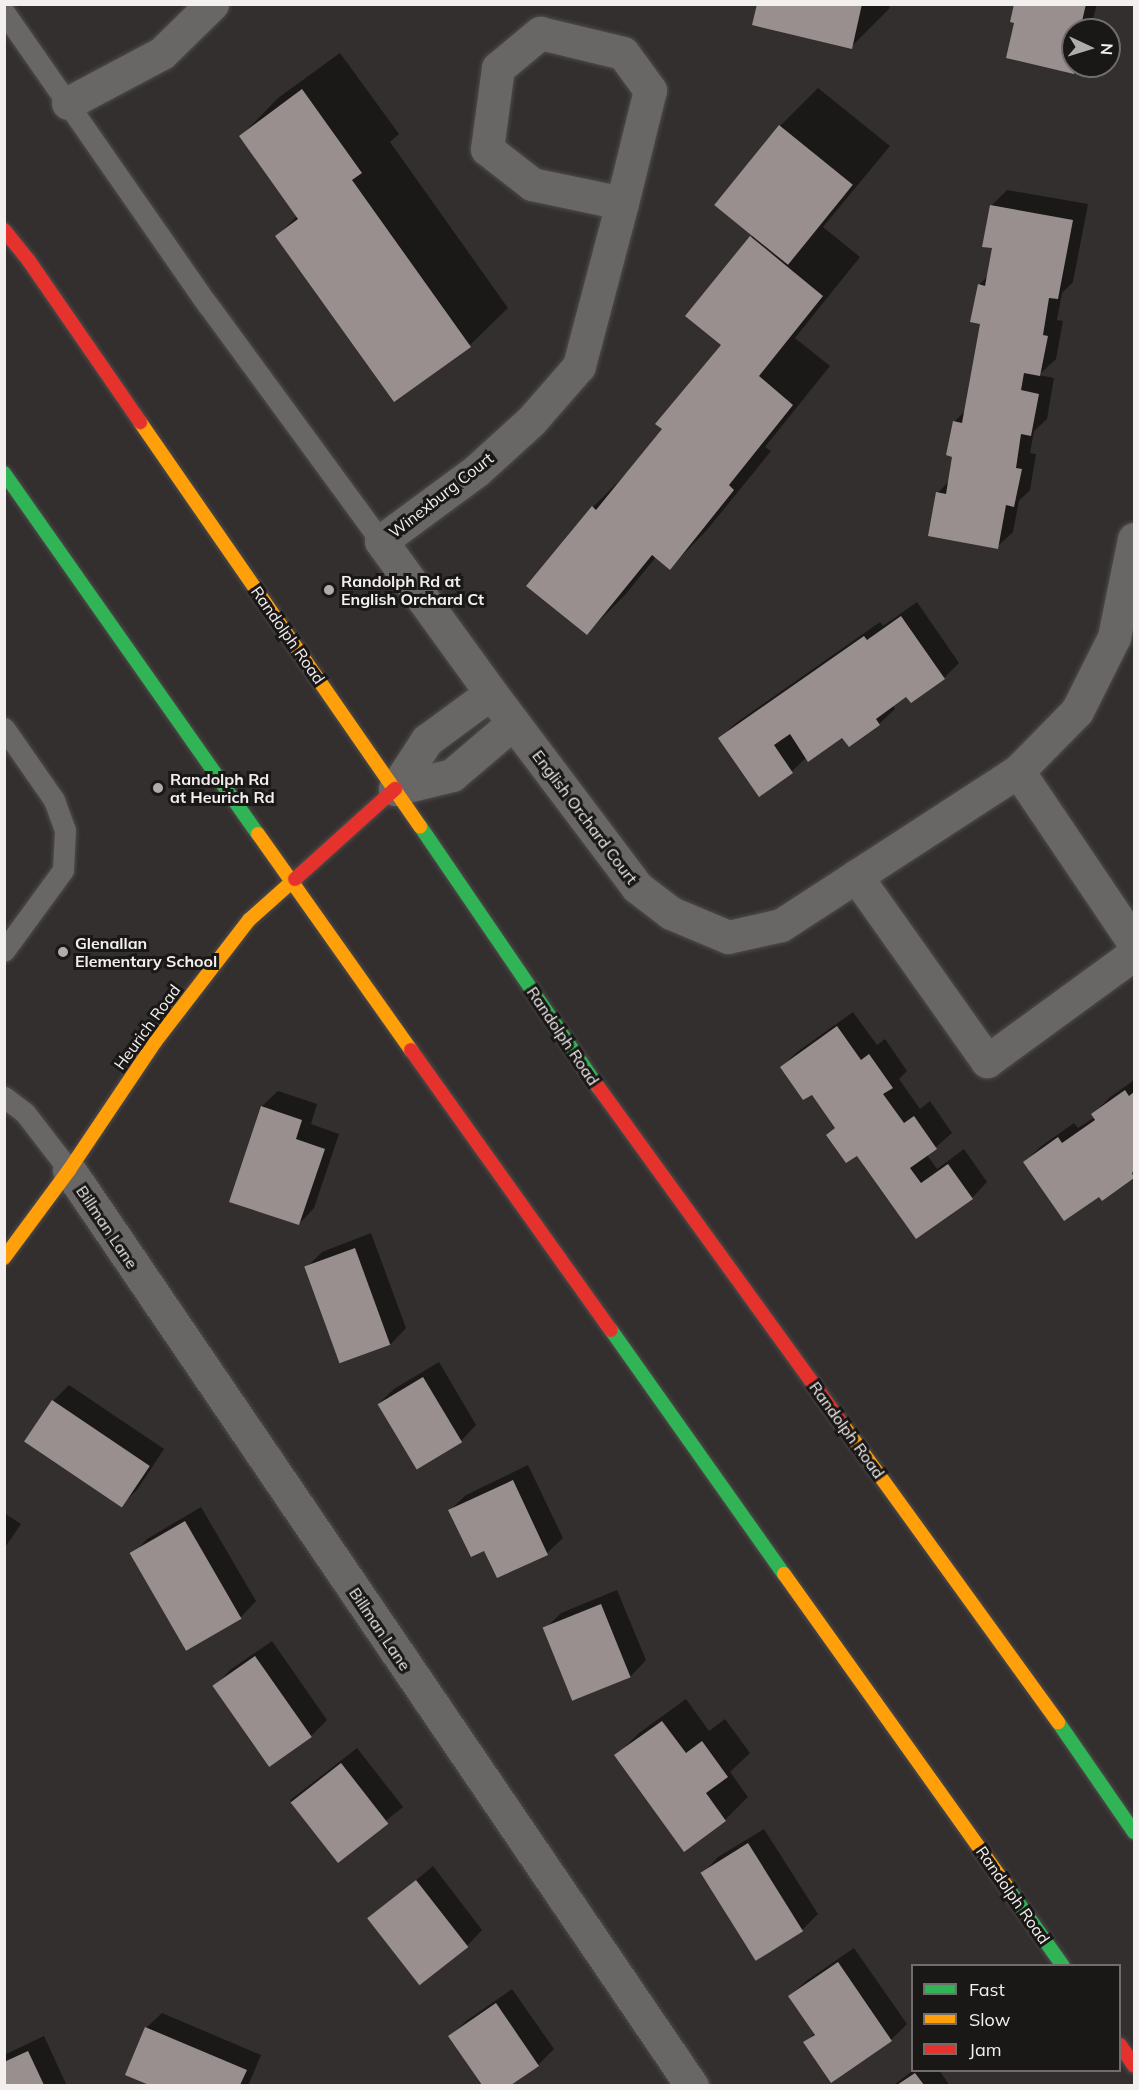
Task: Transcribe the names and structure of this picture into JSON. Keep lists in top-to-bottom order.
{
  "streets": {
    "main road": ["Randolph Road", "Heurich Road"],
    "street": ["Winexburg Court", "English Orchard Court", "Billman Lane"]
  },
  "crossings": [
    ["Winexburg Court", "English Orchard Court"],
    ["Randolph Road", "Heurich Road"],
    ["Heurich Road", "Billman Lane"]
  ],
  "places": ["Randolph Rd at English Orchard Ct", "Randolph Rd at Heurich Rd", "Glenallan Elementary School"],
  "legend": ["Fast", "Slow", "Jam"],
  "north": "right"
}
